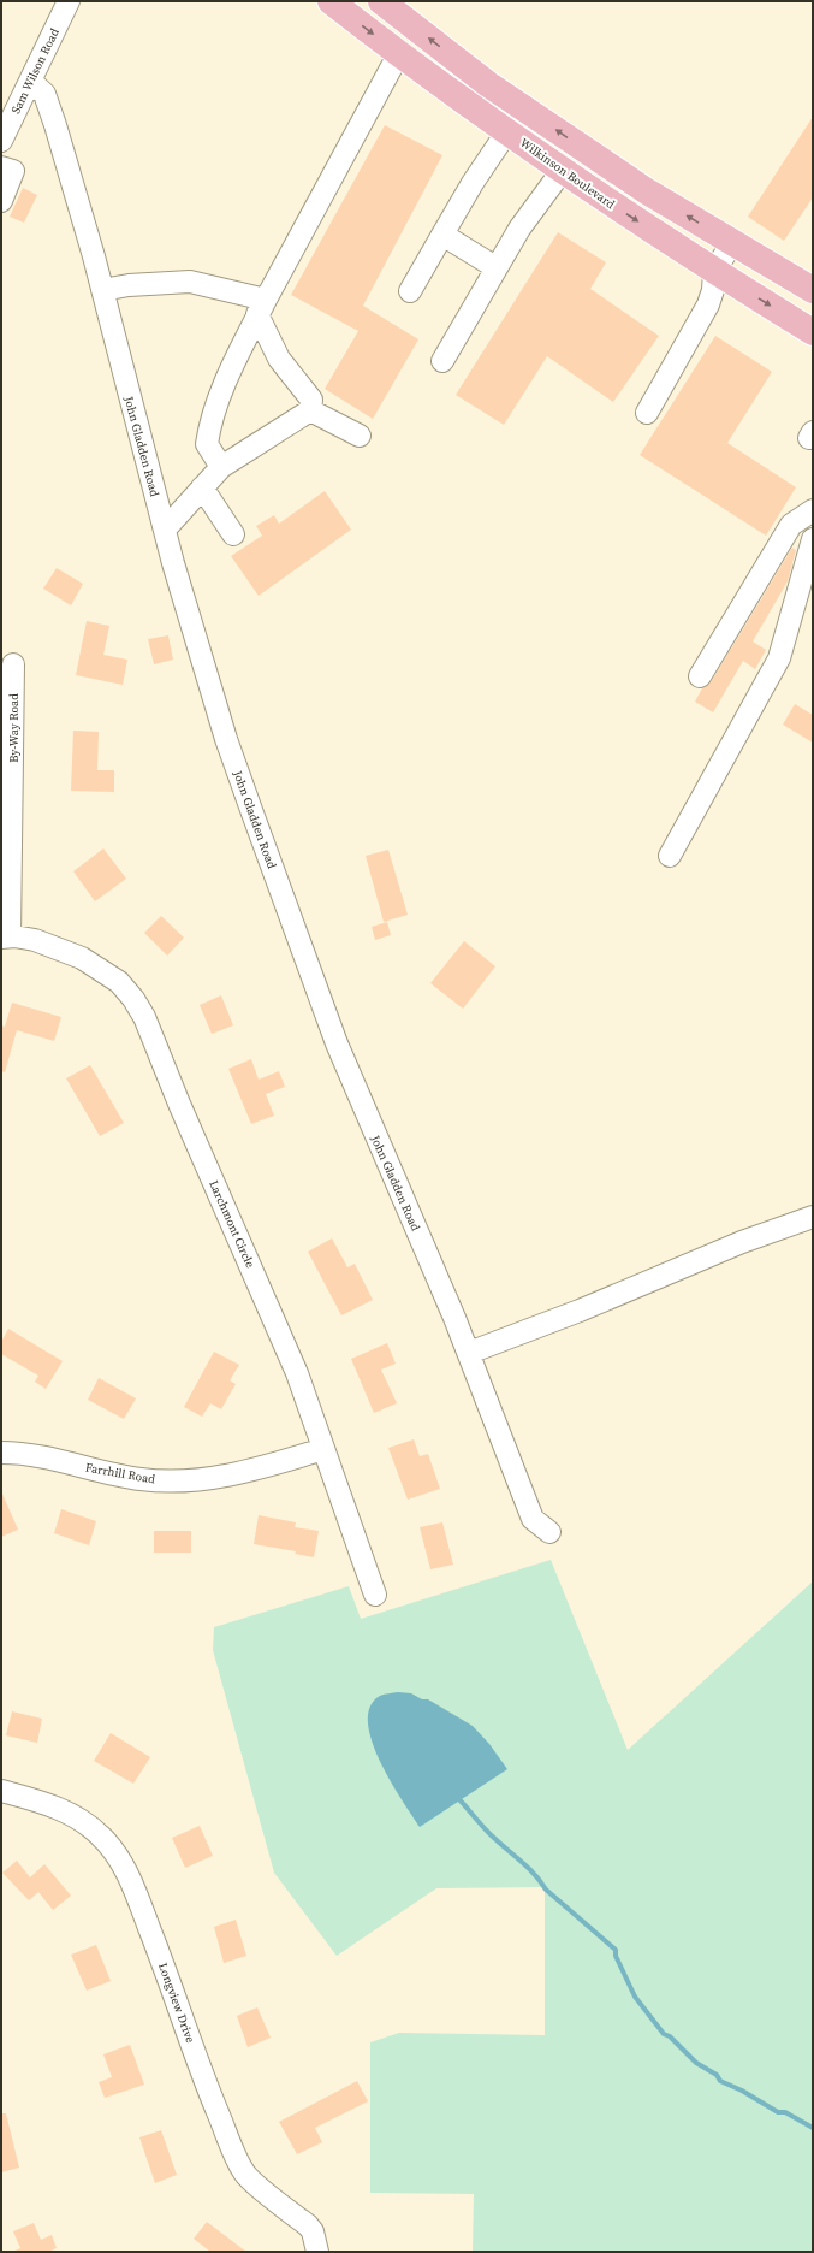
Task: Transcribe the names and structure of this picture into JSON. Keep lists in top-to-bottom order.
{
  "streets": {
    "main road": ["Wilkinson Boulevard"],
    "street": [
      "Sam Wilson Road",
      "John Gladden Road",
      "By-Way Road",
      "Larchmont Circle",
      "Farrhill Road",
      "Longview Drive"
    ]
  },
  "crossings": [
    ["Sam Wilson Road", "John Gladden Road"],
    ["By-Way Road", "Larchmont Circle"],
    ["Larchmont Circle", "Farrhill Road"]
  ]
}
